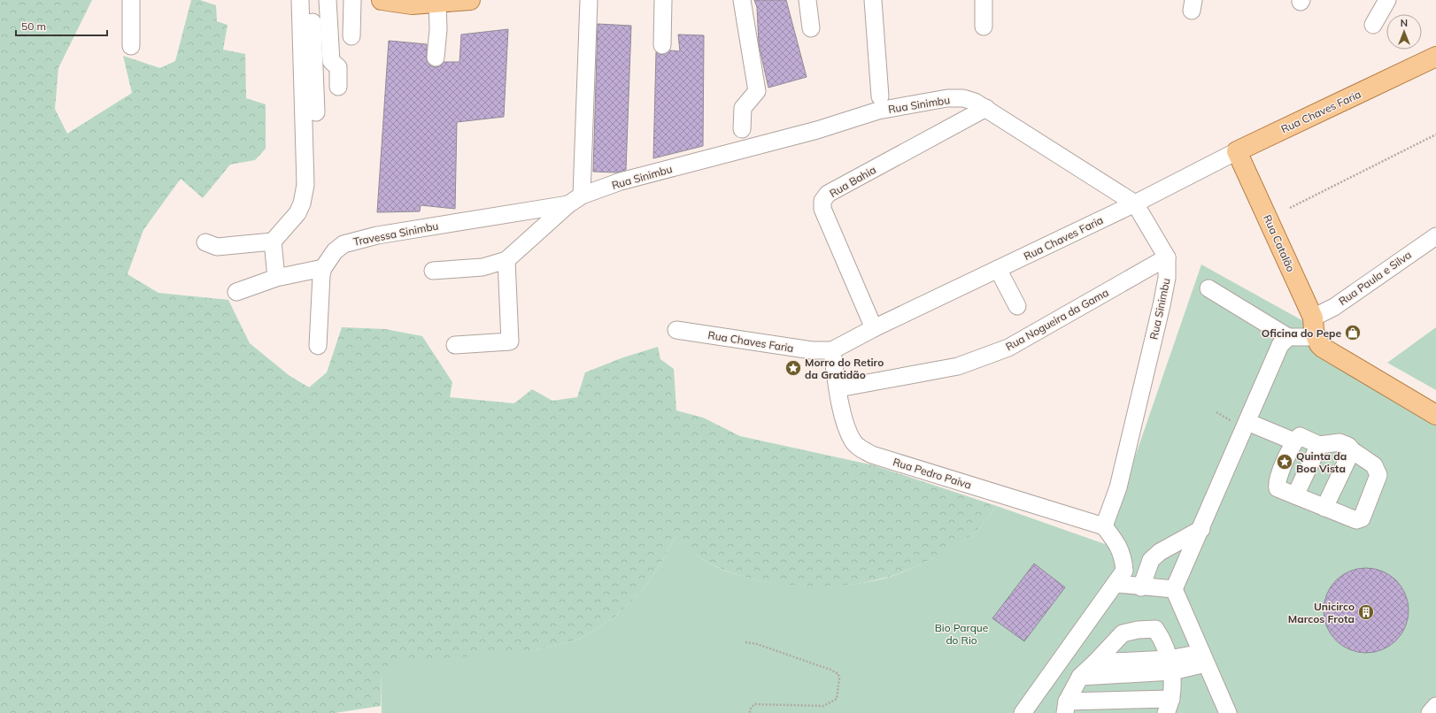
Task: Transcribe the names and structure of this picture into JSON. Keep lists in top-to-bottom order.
{
  "streets": {
    "main road": ["Rua Chaves Faria", "Rua Catalão"],
    "street": [
      "Rua Sinimbu",
      "Rua Bahia",
      "Travessa Sinimbu",
      "Rua Paula e Silva",
      "Rua Nogueira da Gama",
      "Rua Pedro Paiva"
    ]
  },
  "crossings": [
    ["Rua Sinimbu", "Rua Chaves Faria"],
    ["Rua Sinimbu", "Rua Bahia"],
    ["Rua Sinimbu", "Travessa Sinimbu"],
    ["Rua Sinimbu", "Rua Nogueira da Gama"],
    ["Rua Sinimbu", "Rua Pedro Paiva"],
    ["Rua Chaves Faria", "Rua Bahia"],
    ["Rua Chaves Faria", "Rua Catalão"],
    ["Rua Chaves Faria", "Rua Pedro Paiva"],
    ["Rua Catalão", "Rua Paula e Silva"],
    ["Rua Nogueira da Gama", "Rua Pedro Paiva"]
  ],
  "parks": ["Bio Parque do Rio"],
  "places": {
    "shop": ["Oficina do Pepe"],
    "place": ["Morro do Retiro da Gratidão", "Quinta da Boa Vista"],
    "building": ["Unicirco Marcos Frota"]
  },
  "scale_bar": "50 m",
  "north": "top"
}
